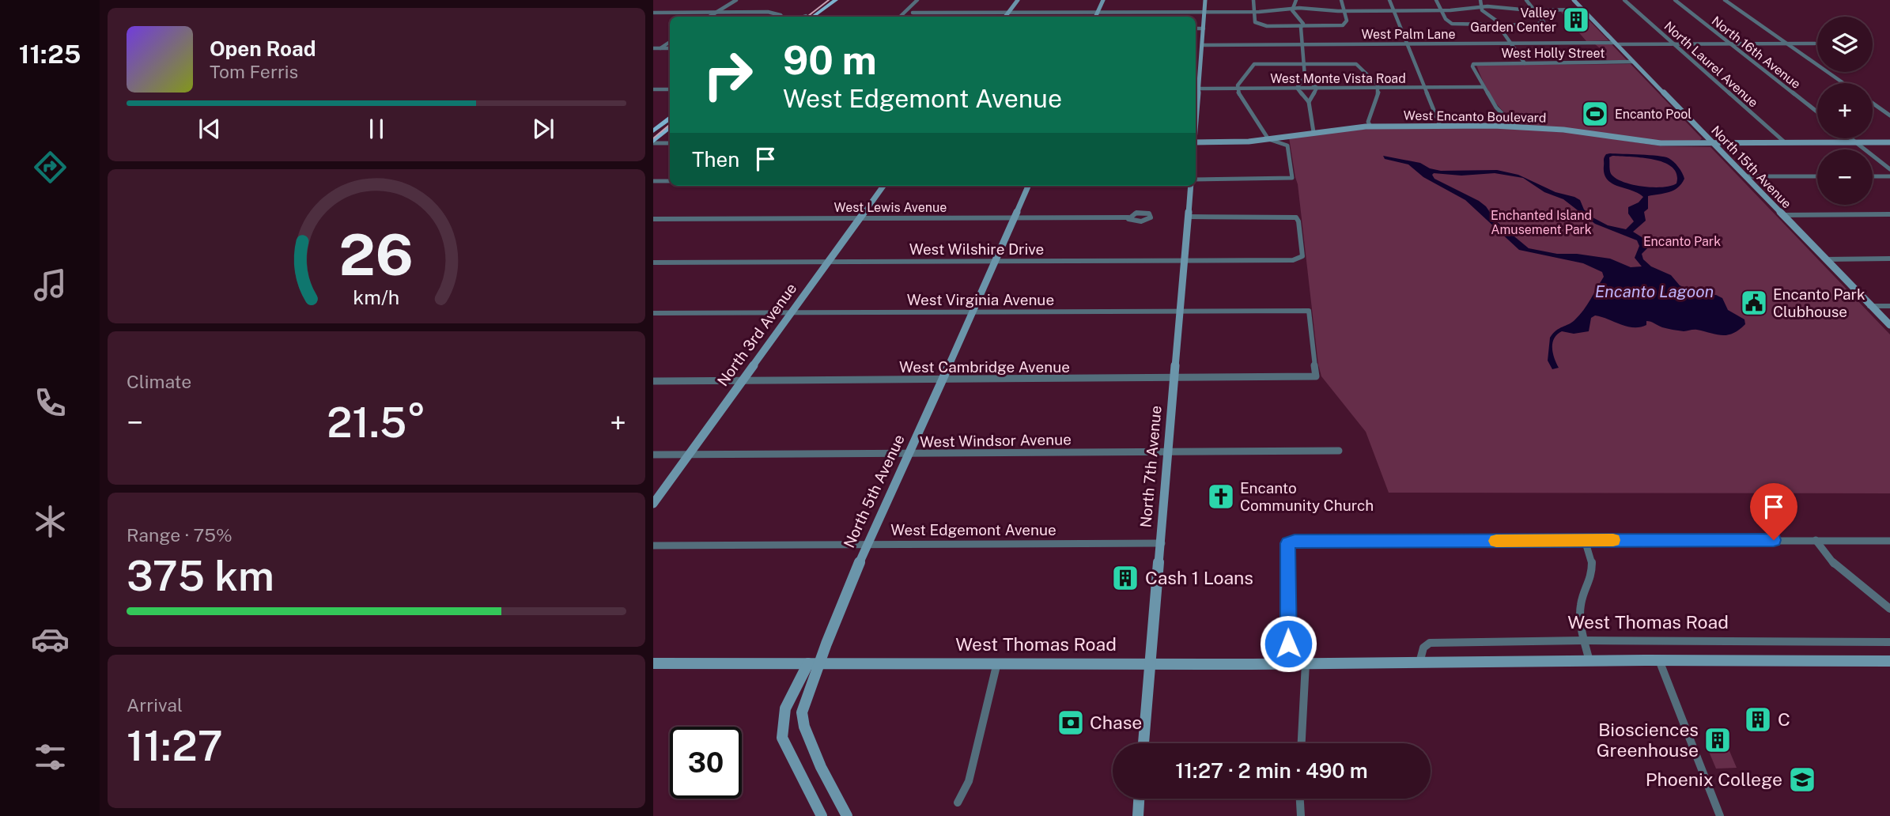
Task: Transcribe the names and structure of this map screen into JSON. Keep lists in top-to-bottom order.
{
  "streets": {
    "street": [
      "West Palm Lane",
      "North 16th Avenue",
      "West Holly Street",
      "North Laurel Avenue",
      "West Monte Vista Road",
      "West Encanto Boulevard",
      "North 15th Avenue",
      "West Lewis Avenue",
      "West Wilshire Drive",
      "West Virginia Avenue",
      "North 3rd Avenue",
      "West Cambridge Avenue",
      "West Windsor Avenue",
      "North 7th Avenue",
      "North 5th Avenue",
      "West Edgemont Avenue",
      "West Thomas Road"
    ]
  },
  "crossings": [
    ["West Palm Lane", "North 16th Avenue"],
    ["West Palm Lane", "North Laurel Avenue"],
    ["West Palm Lane", "North 15th Avenue"],
    ["West Holly Street", "West Monte Vista Road"],
    ["West Holly Street", "North 15th Avenue"],
    ["North Laurel Avenue", "West Encanto Boulevard"],
    ["West Encanto Boulevard", "North 15th Avenue"],
    ["West Lewis Avenue", "North 3rd Avenue"],
    ["West Lewis Avenue", "North 5th Avenue"],
    ["West Wilshire Drive", "North 3rd Avenue"],
    ["West Wilshire Drive", "North 7th Avenue"],
    ["West Wilshire Drive", "North 5th Avenue"],
    ["West Virginia Avenue", "North 3rd Avenue"],
    ["West Virginia Avenue", "West Cambridge Avenue"],
    ["West Virginia Avenue", "North 7th Avenue"],
    ["West Virginia Avenue", "North 5th Avenue"],
    ["North 3rd Avenue", "West Cambridge Avenue"],
    ["North 3rd Avenue", "West Windsor Avenue"],
    ["West Cambridge Avenue", "North 7th Avenue"],
    ["West Cambridge Avenue", "North 5th Avenue"],
    ["West Windsor Avenue", "North 7th Avenue"],
    ["West Windsor Avenue", "North 5th Avenue"],
    ["North 7th Avenue", "West Edgemont Avenue"],
    ["North 7th Avenue", "West Thomas Road"],
    ["North 5th Avenue", "West Edgemont Avenue"],
    ["North 5th Avenue", "West Thomas Road"]
  ],
  "water": ["Encanto Lagoon"],
  "parks": ["Enchanted Island Amusement Park", "Encanto Park"],
  "places": {
    "building": [
      "Valley Garden Center",
      "Cash 1 Loans",
      "C",
      "Biosciences Greenhouse"
    ],
    "sports": ["Encanto Pool"],
    "public building": ["Encanto Park Clubhouse"],
    "church": ["Encanto Community Church"],
    "bank": ["Chase"],
    "school or university": ["Phoenix College"]
  },
  "page": {
    "tabs": "11:25",
    "map_buttons": ["+", "−"],
    "turn": ["90 m", "West Edgemont Avenue"],
    "song": ["Open Road", "Tom Ferris"],
    "then": "Then",
    "tile": [
      "Climate",
      ["Range · 75%", "375 km"],
      ["Arrival", "11:27"]
    ],
    "heat": ["−", "21.5°", "+"],
    "limit": "30",
    "trip": "11:27 · 2 min · 490 m",
    "gauge": ["26", "km/h"]
  }
}
